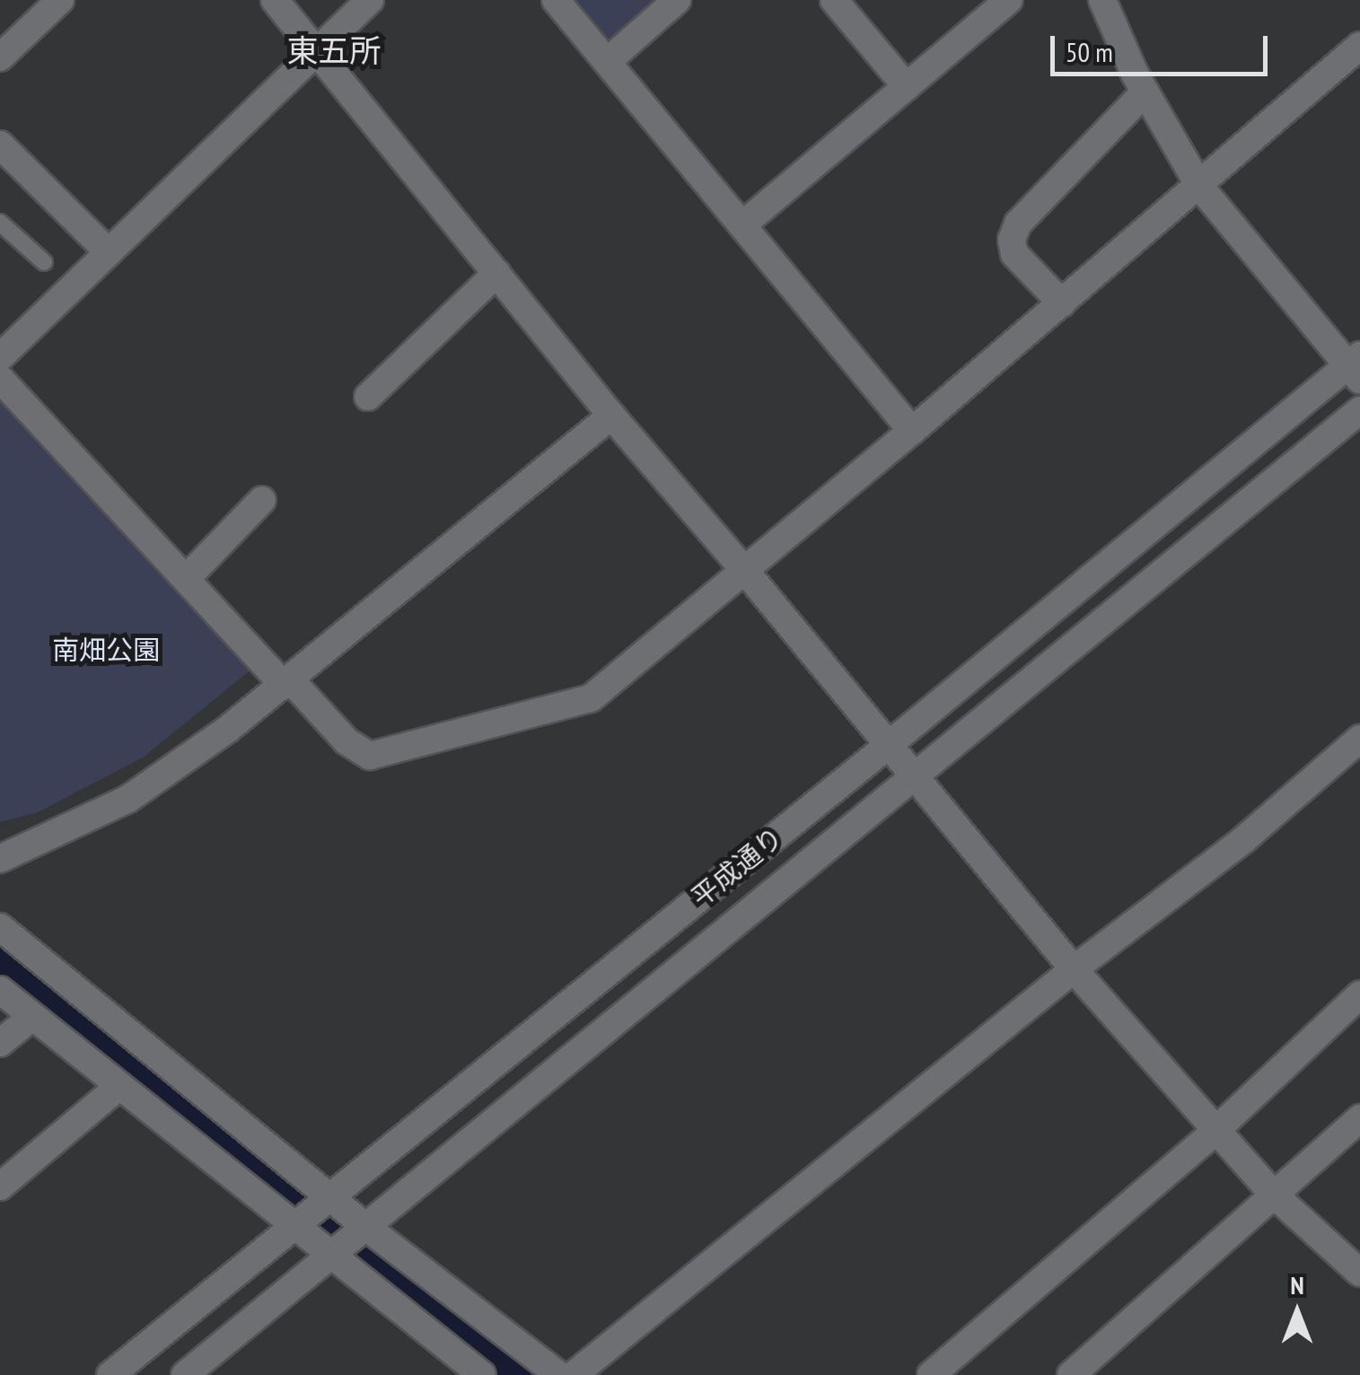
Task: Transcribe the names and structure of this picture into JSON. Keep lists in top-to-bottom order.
{
  "streets": {
    "street": ["平成通り"]
  },
  "districts": ["東五所"],
  "parks": ["南畑公園"],
  "scale_bar": "50 m",
  "north": "top"
}
